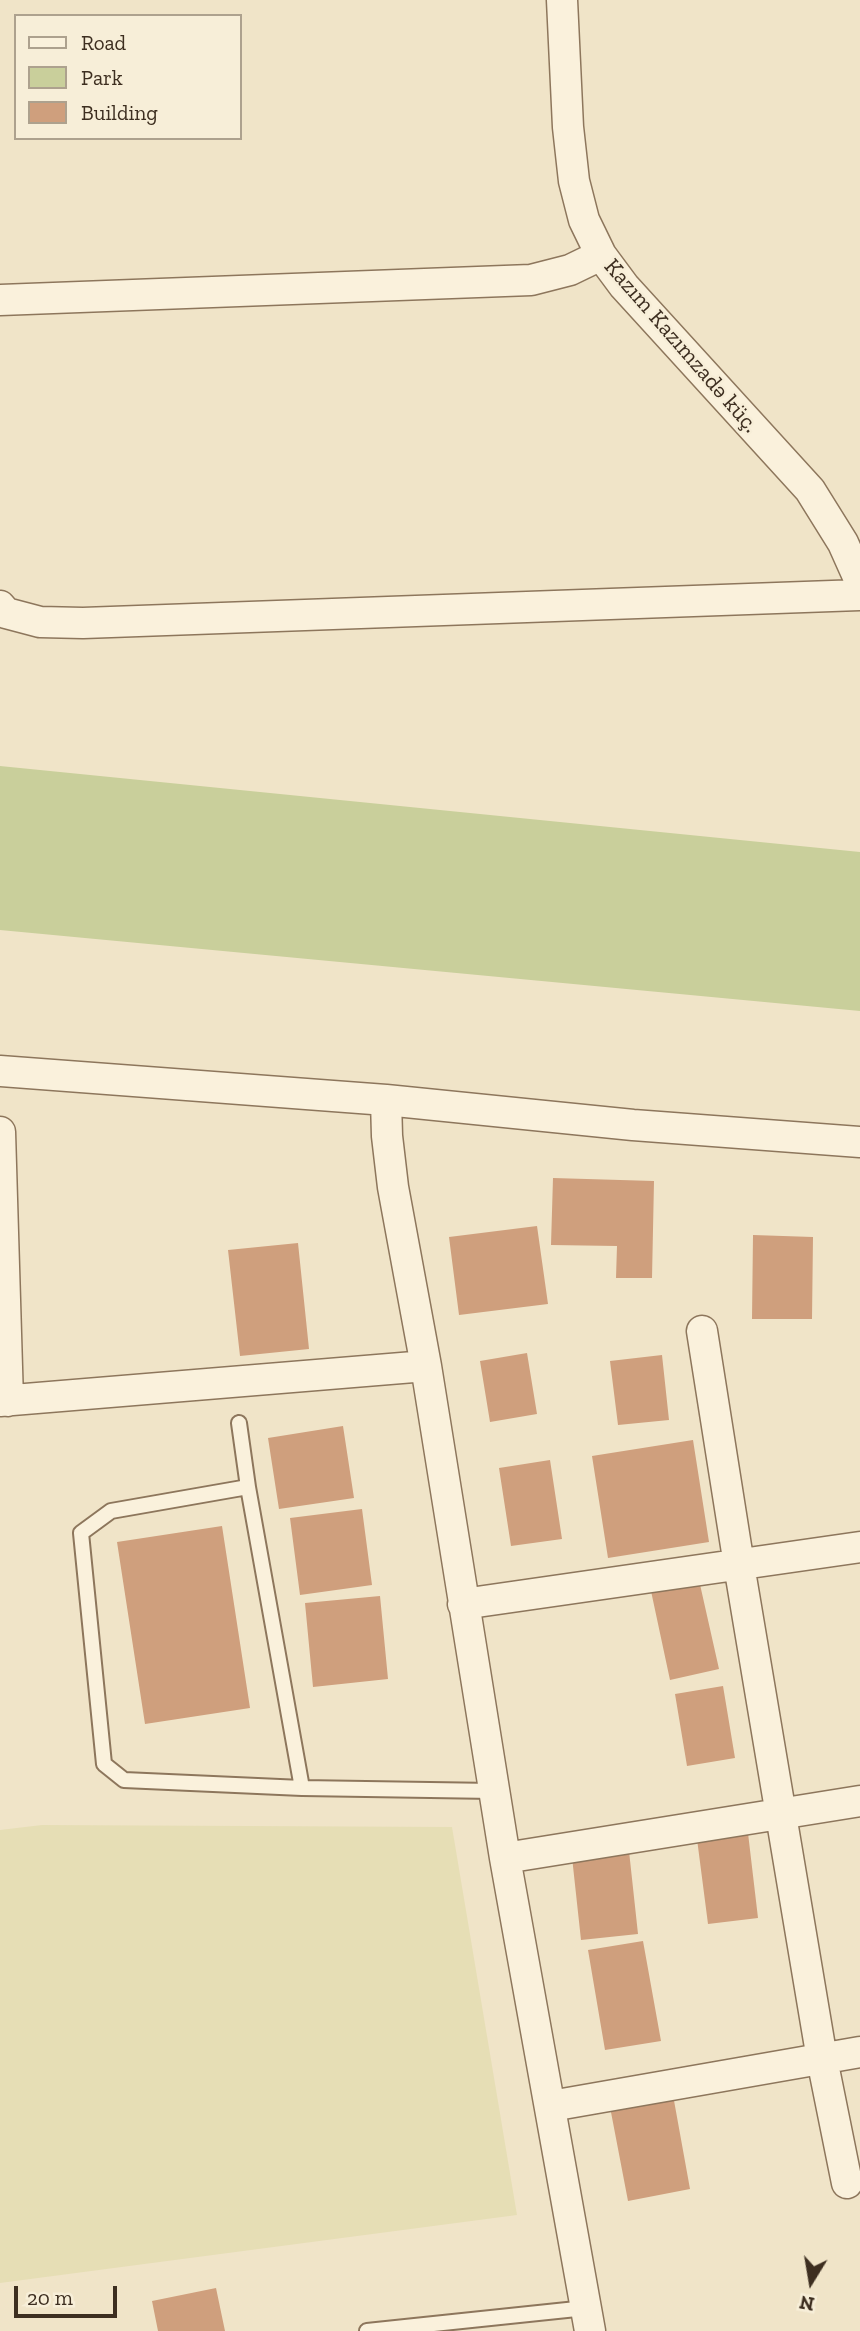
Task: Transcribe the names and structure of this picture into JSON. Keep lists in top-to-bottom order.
{
  "streets": {
    "street": ["Kazım Kazımzadə küç."]
  },
  "legend": ["Road", "Park", "Building"],
  "scale_bar": "20 m",
  "north": "bottom"
}
